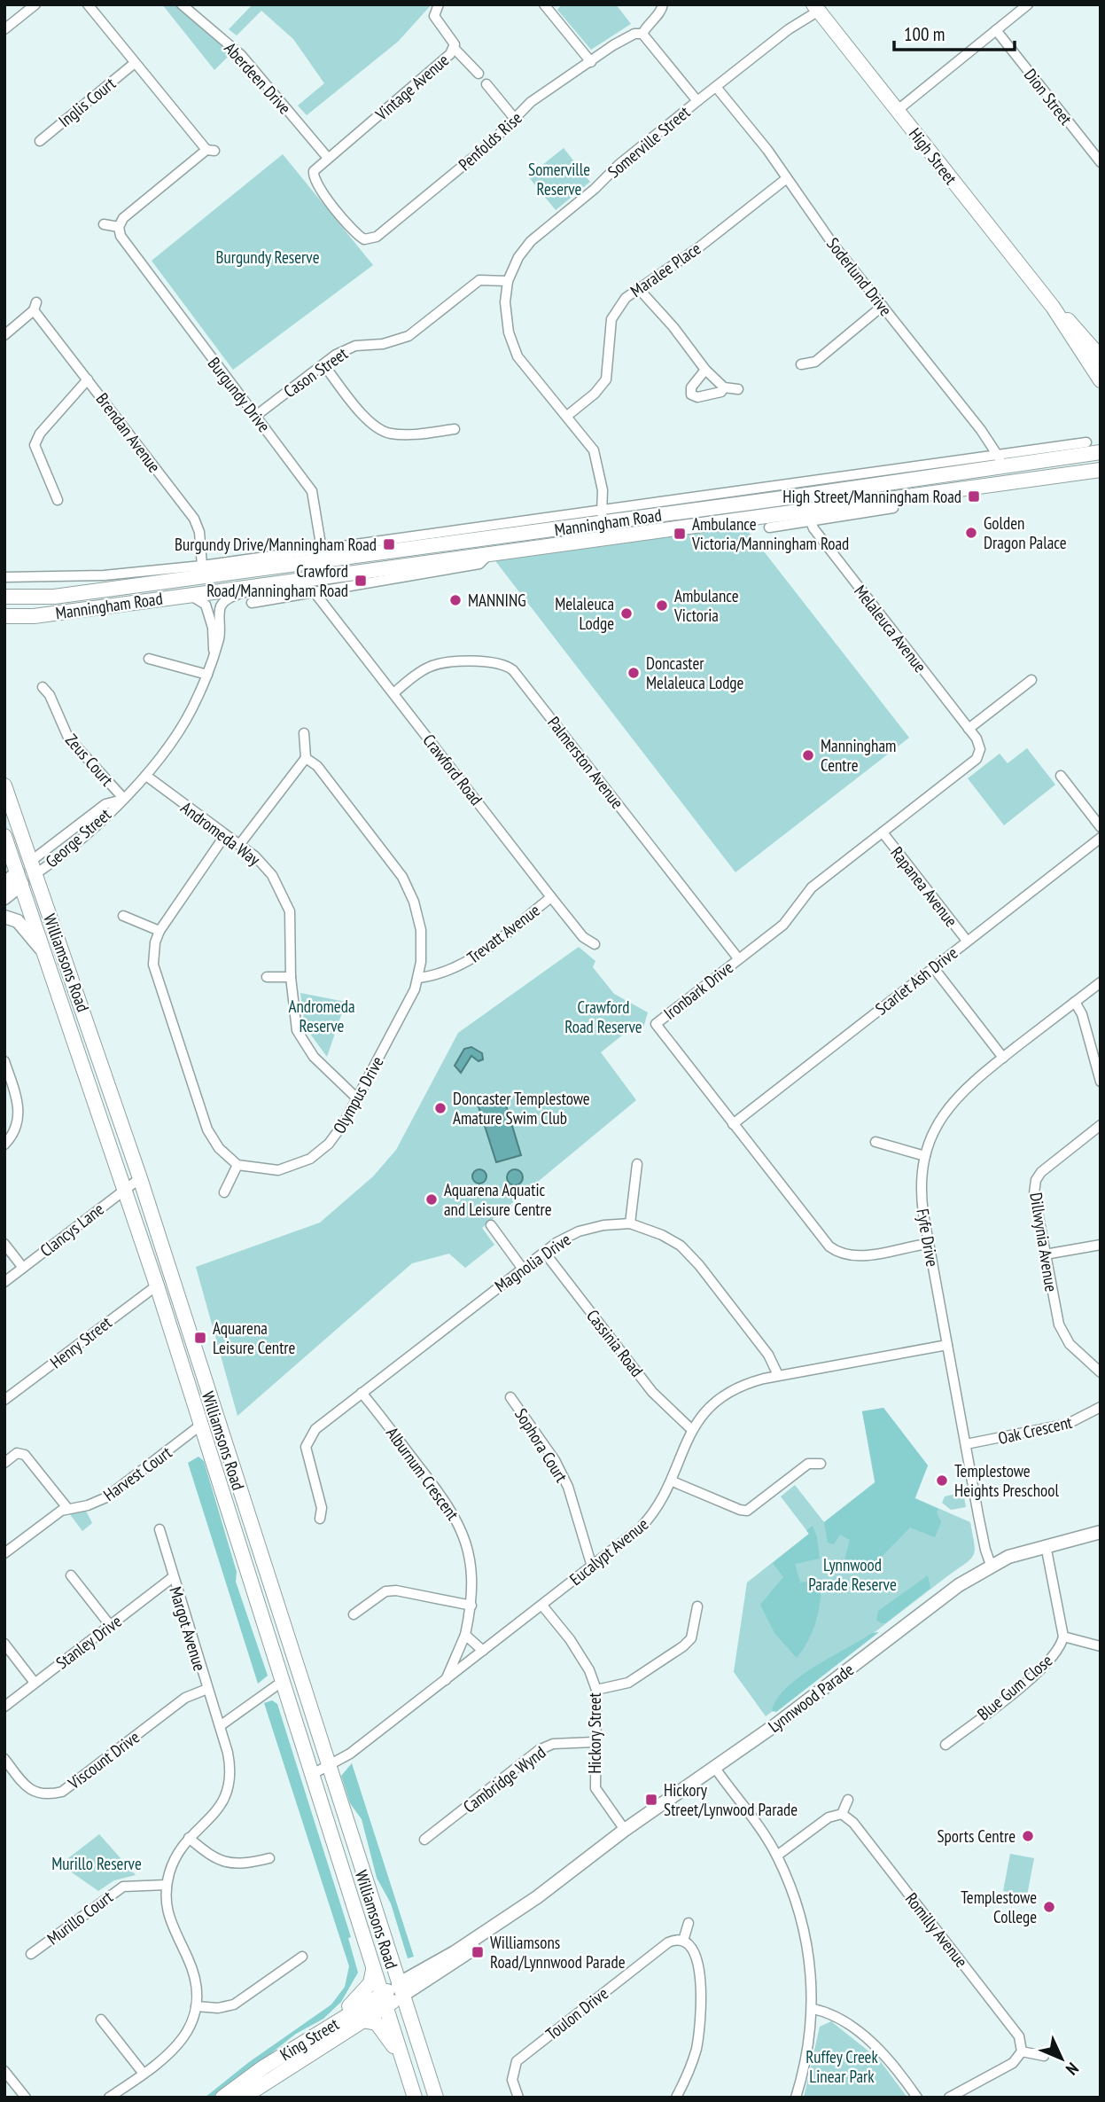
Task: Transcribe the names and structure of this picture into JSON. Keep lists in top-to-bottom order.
{
  "streets": {
    "main road": [
      "High Street",
      "Manningham Road",
      "Williamsons Road",
      "Lynnwood Parade",
      "King Street"
    ],
    "street": [
      "Aberdeen Drive",
      "Vintage Avenue",
      "Dion Street",
      "Inglis Court",
      "Penfolds Rise",
      "Somerville Street",
      "Maralee Place",
      "Soderlund Drive",
      "Cason Street",
      "Burgundy Drive",
      "Brendan Avenue",
      "Melaleuca Avenue",
      "Zeus Court",
      "Palmerston Avenue",
      "Crawford Road",
      "Andromeda Way",
      "George Street",
      "Rapanea Avenue",
      "Trevatt Avenue",
      "Scarlet Ash Drive",
      "Ironbark Drive",
      "Olympus Drive",
      "Clancys Lane",
      "Fyfe Drive",
      "Dillwynia Avenue",
      "Magnolia Drive",
      "Henry Street",
      "Cassinia Road",
      "Oak Crescent",
      "Sophora Court",
      "Harvest Court",
      "Alburnum Crescent",
      "Eucalypt Avenue",
      "Margot Avenue",
      "Stanley Drive",
      "Blue Gum Close",
      "Hickory Street",
      "Viscount Drive",
      "Cambridge Wynd",
      "Murillo Court",
      "Romilly Avenue",
      "Toulon Drive"
    ]
  },
  "crossings": [
    ["Aberdeen Drive", "Vintage Avenue"],
    ["Aberdeen Drive", "Penfolds Rise"],
    ["Vintage Avenue", "Penfolds Rise"],
    ["Somerville Street", "High Street"],
    ["Somerville Street", "Maralee Place"],
    ["Somerville Street", "Soderlund Drive"],
    ["Somerville Street", "Cason Street"],
    ["Somerville Street", "Manningham Road"],
    ["Maralee Place", "Soderlund Drive"],
    ["Soderlund Drive", "Manningham Road"],
    ["Cason Street", "Burgundy Drive"],
    ["Burgundy Drive", "Manningham Road"],
    ["Brendan Avenue", "Manningham Road"],
    ["Manningham Road", "Melaleuca Avenue"],
    ["Manningham Road", "Crawford Road"],
    ["Manningham Road", "George Street"],
    ["Melaleuca Avenue", "Ironbark Drive"],
    ["Zeus Court", "George Street"],
    ["Palmerston Avenue", "Crawford Road"],
    ["Palmerston Avenue", "Ironbark Drive"],
    ["Crawford Road", "Trevatt Avenue"],
    ["Andromeda Way", "George Street"],
    ["Andromeda Way", "Olympus Drive"],
    ["George Street", "Williamsons Road"],
    ["Rapanea Avenue", "Scarlet Ash Drive"],
    ["Rapanea Avenue", "Ironbark Drive"],
    ["Trevatt Avenue", "Olympus Drive"],
    ["Williamsons Road", "Clancys Lane"],
    ["Williamsons Road", "Henry Street"],
    ["Williamsons Road", "Harvest Court"],
    ["Williamsons Road", "Eucalypt Avenue"],
    ["Williamsons Road", "Lynnwood Parade"],
    ["Williamsons Road", "King Street"],
    ["Scarlet Ash Drive", "Ironbark Drive"],
    ["Ironbark Drive", "Fyfe Drive"],
    ["Fyfe Drive", "Oak Crescent"],
    ["Fyfe Drive", "Eucalypt Avenue"],
    ["Fyfe Drive", "Lynnwood Parade"],
    ["Magnolia Drive", "Cassinia Road"],
    ["Magnolia Drive", "Alburnum Crescent"],
    ["Magnolia Drive", "Eucalypt Avenue"],
    ["Cassinia Road", "Eucalypt Avenue"],
    ["Sophora Court", "Eucalypt Avenue"],
    ["Alburnum Crescent", "Eucalypt Avenue"],
    ["Eucalypt Avenue", "Hickory Street"],
    ["Margot Avenue", "Stanley Drive"],
    ["Margot Avenue", "Viscount Drive"],
    ["Margot Avenue", "Murillo Court"],
    ["Blue Gum Close", "Lynnwood Parade"],
    ["Lynnwood Parade", "Hickory Street"],
    ["Lynnwood Parade", "King Street"],
    ["Hickory Street", "Cambridge Wynd"]
  ],
  "parks": [
    "Somerville Reserve",
    "Burgundy Reserve",
    "Andromeda Reserve",
    "Crawford Road Reserve",
    "Lynnwood Parade Reserve",
    "Murillo Reserve",
    "Ruffey Creek Linear Park"
  ],
  "places": {
    "transit": [
      "High Street/Manningham Road",
      "Ambulance Victoria/Manningham Road",
      "Burgundy Drive/Manningham Road",
      "Crawford Road/Manningham Road",
      "Aquarena Leisure Centre",
      "Hickory Street/Lynwood Parade",
      "Williamsons Road/Lynnwood Parade"
    ],
    "other": [
      "Golden Dragon Palace",
      "MANNING",
      "Ambulance Victoria",
      "Melaleuca Lodge",
      "Doncaster Melaleuca Lodge",
      "Manningham Centre",
      "Doncaster Templestowe Amature Swim Club",
      "Aquarena Aquatic and Leisure Centre",
      "Templestowe Heights Preschool",
      "Sports Centre",
      "Templestowe College"
    ]
  },
  "scale_bar": "100 m",
  "north": "bottom right"
}
